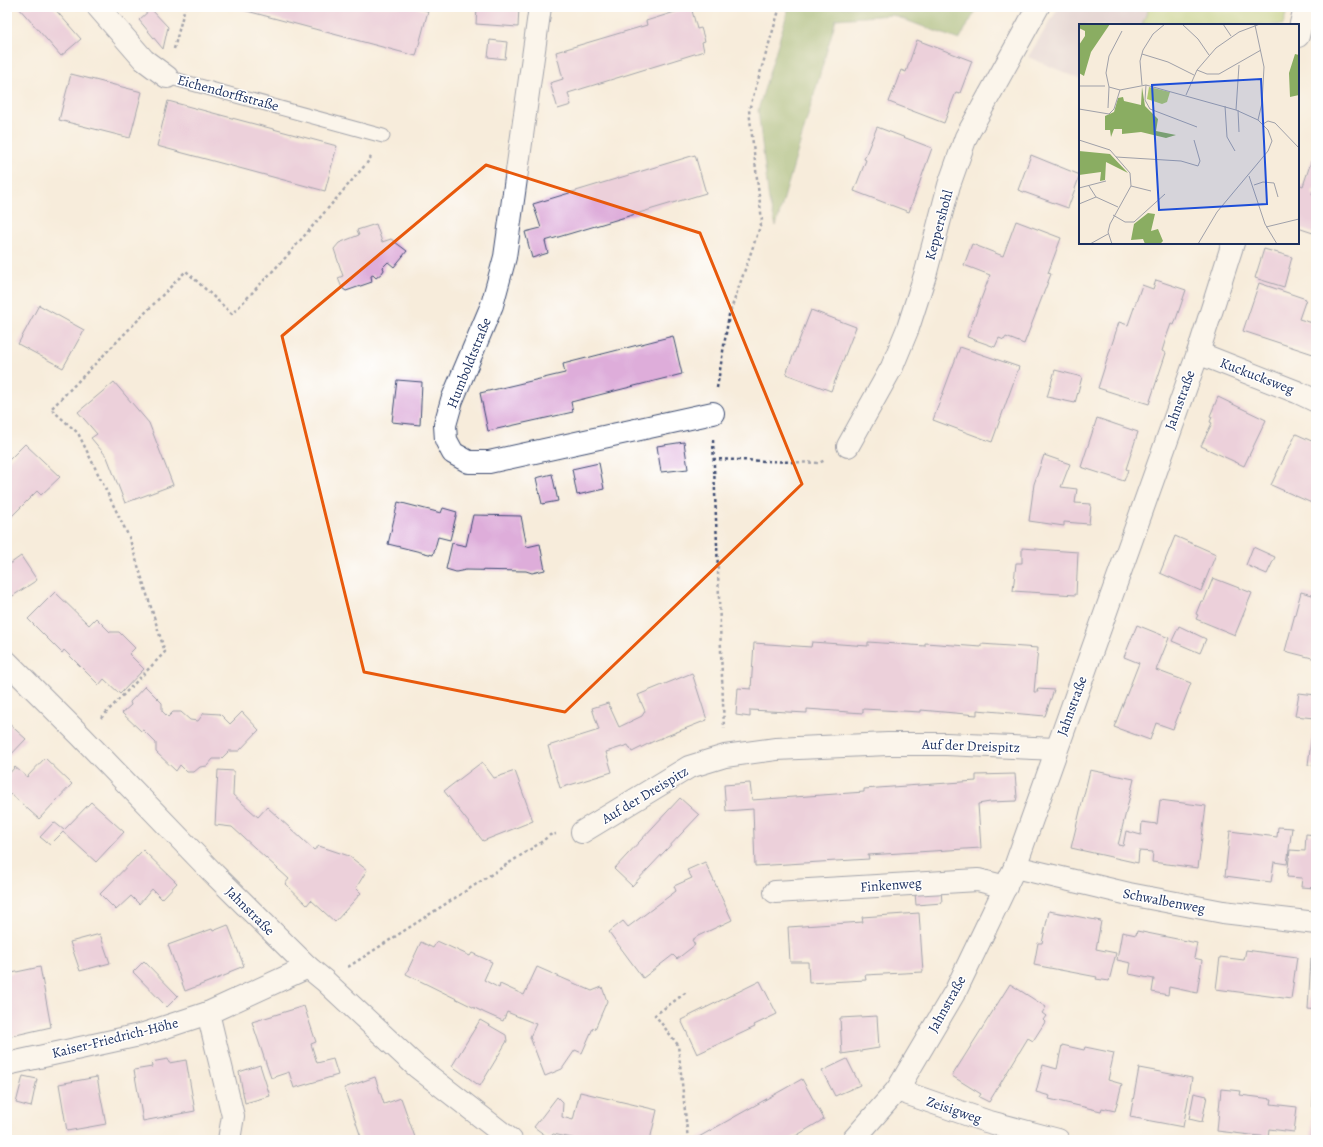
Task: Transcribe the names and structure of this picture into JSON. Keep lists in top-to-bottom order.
{
  "streets": {
    "street": [
      "Eichendorffstraße",
      "Keppershohl",
      "Humboldtstraße",
      "Kuckucksweg",
      "Jahnstraße",
      "Auf der Dreispitz",
      "Finkenweg",
      "Schwalbenweg",
      "Kaiser-Friedrich-Höhe",
      "Zeisigweg"
    ]
  },
  "crossings": [
    ["Kuckucksweg", "Jahnstraße"],
    ["Jahnstraße", "Auf der Dreispitz"],
    ["Jahnstraße", "Finkenweg"],
    ["Jahnstraße", "Schwalbenweg"],
    ["Jahnstraße", "Kaiser-Friedrich-Höhe"],
    ["Jahnstraße", "Zeisigweg"]
  ]
}
